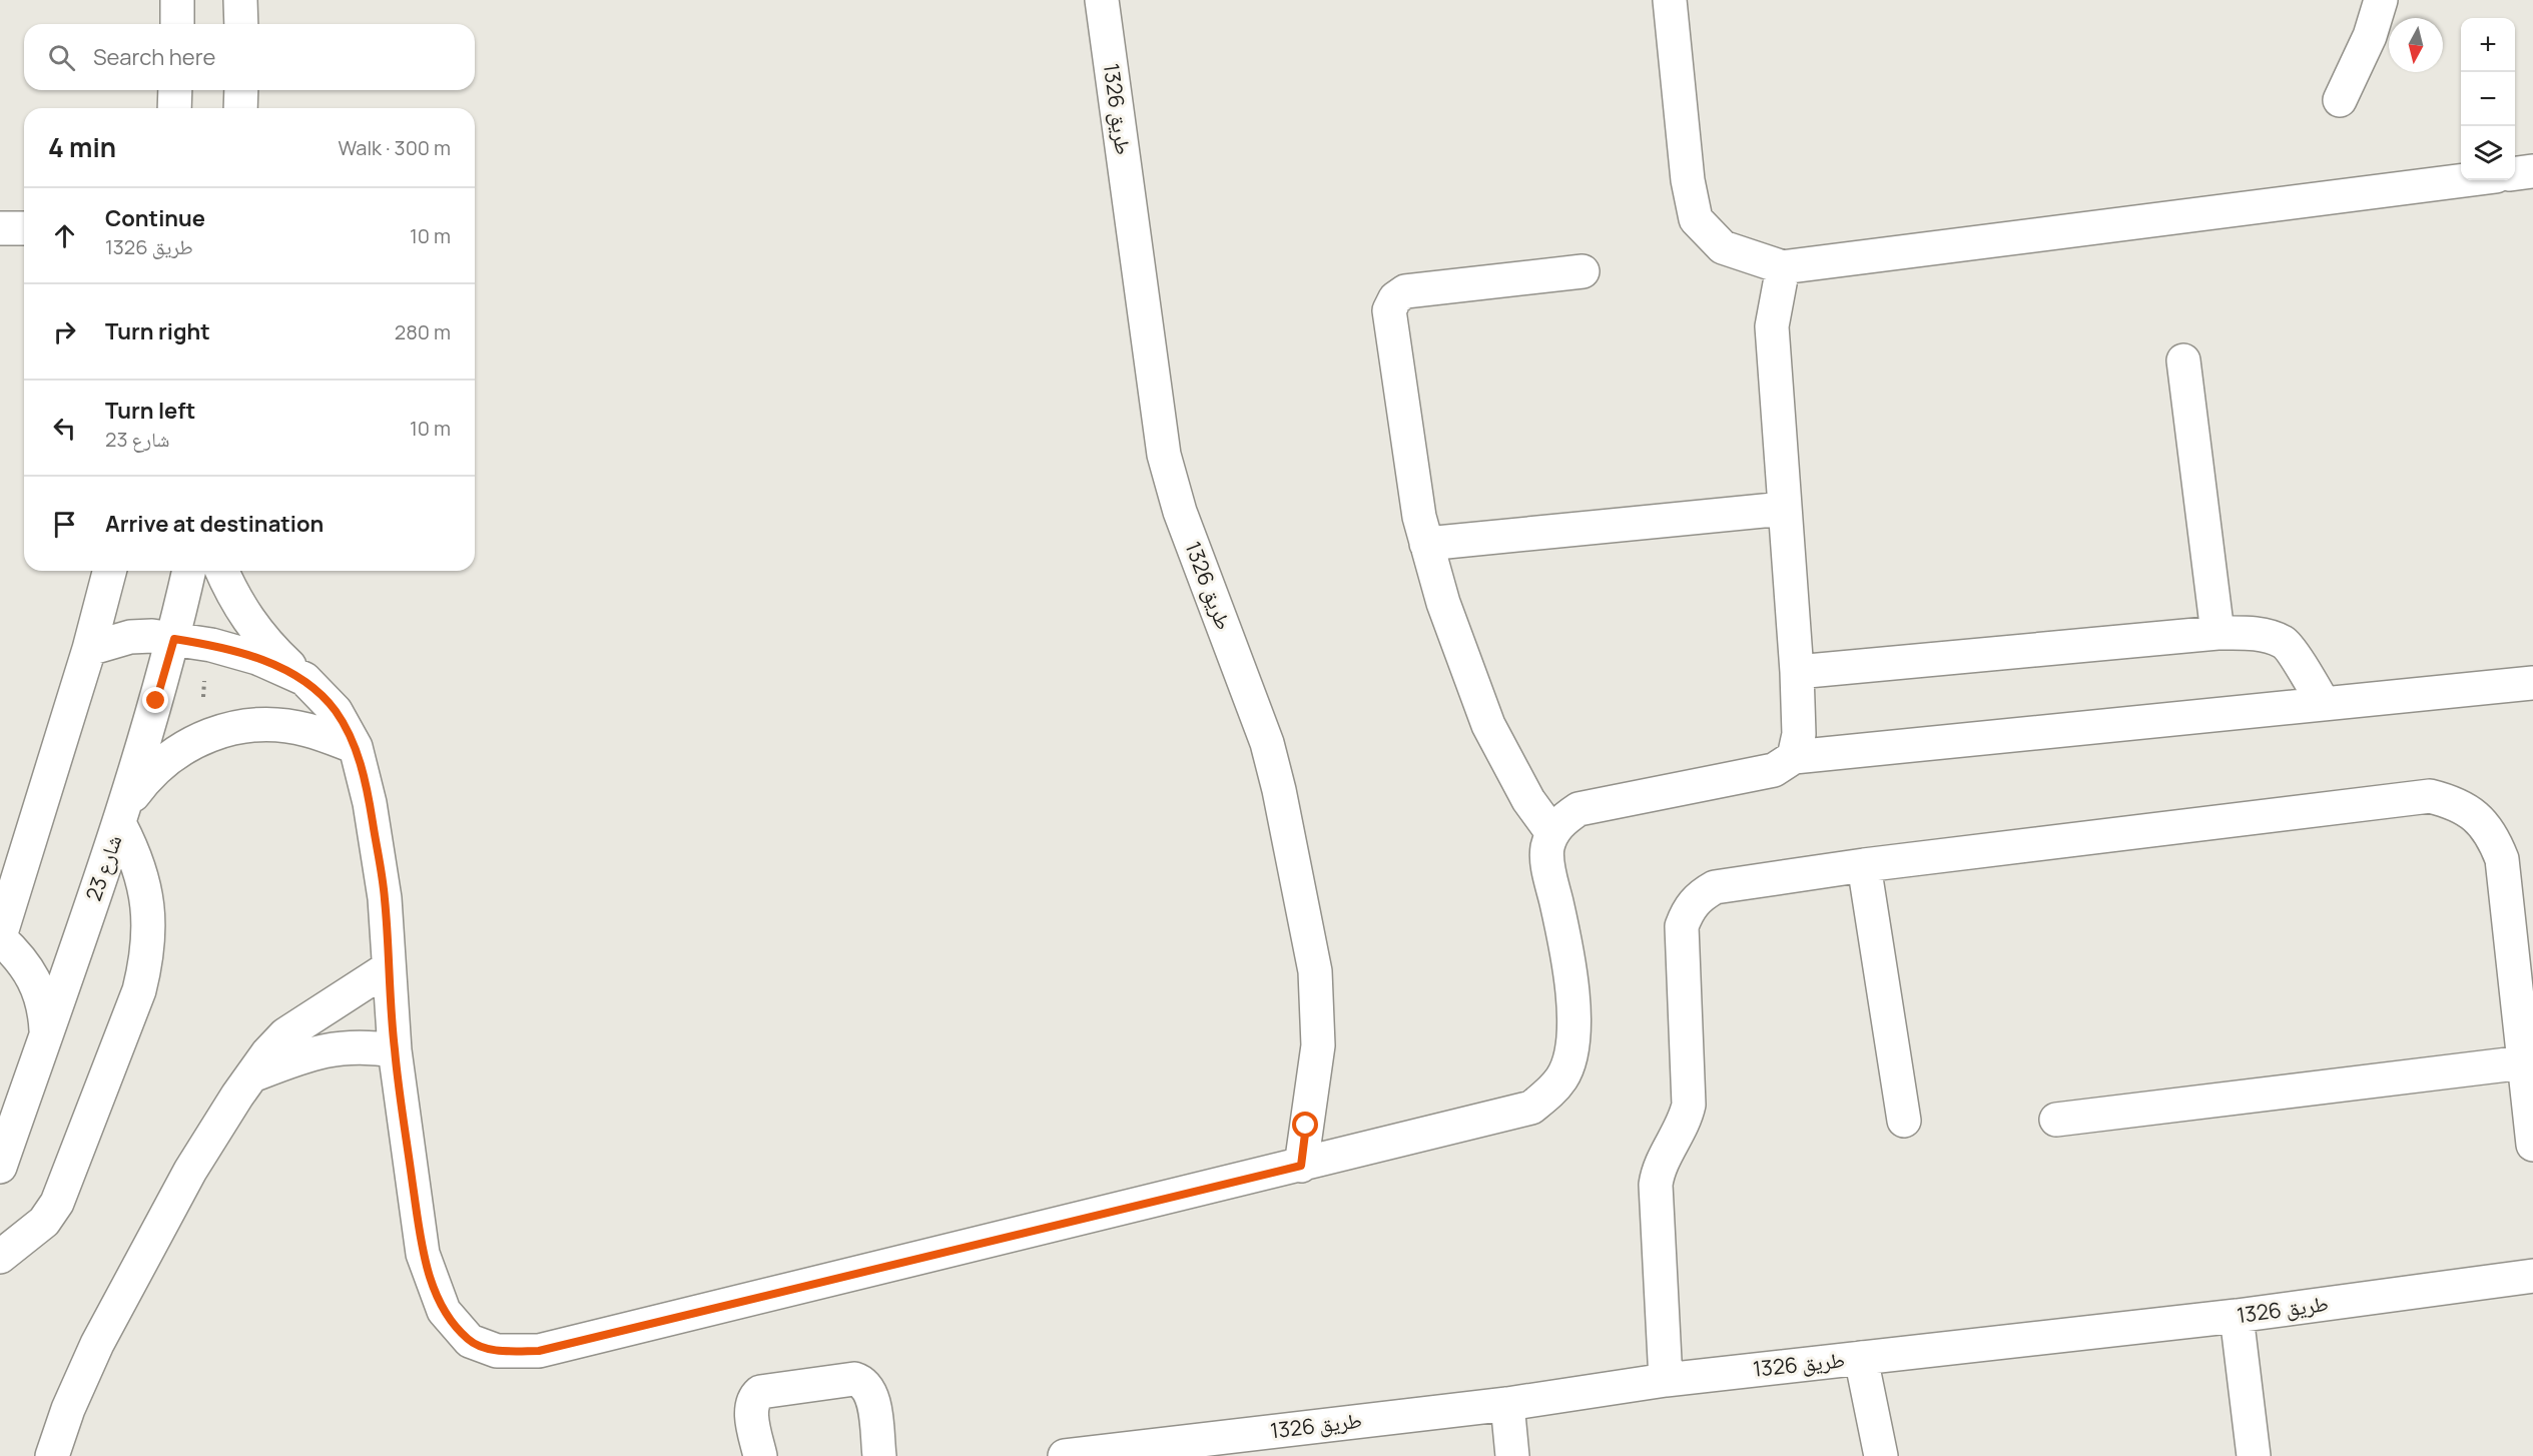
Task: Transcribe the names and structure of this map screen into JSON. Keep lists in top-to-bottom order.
{
  "streets": {
    "street": ["طريق 1326", "شارع 23"]
  },
  "north": "bottom",
  "page": {
    "map_buttons": ["+", "−"],
    "search": "Search here",
    "heading": ["4 min", "Walk · 300 m"],
    "list": [
      ["Continue", "طريق 1326", "10 m"],
      ["Turn right", "280 m"],
      ["Turn left", "شارع 23", "10 m"],
      "Arrive at destination"
    ]
  }
}
